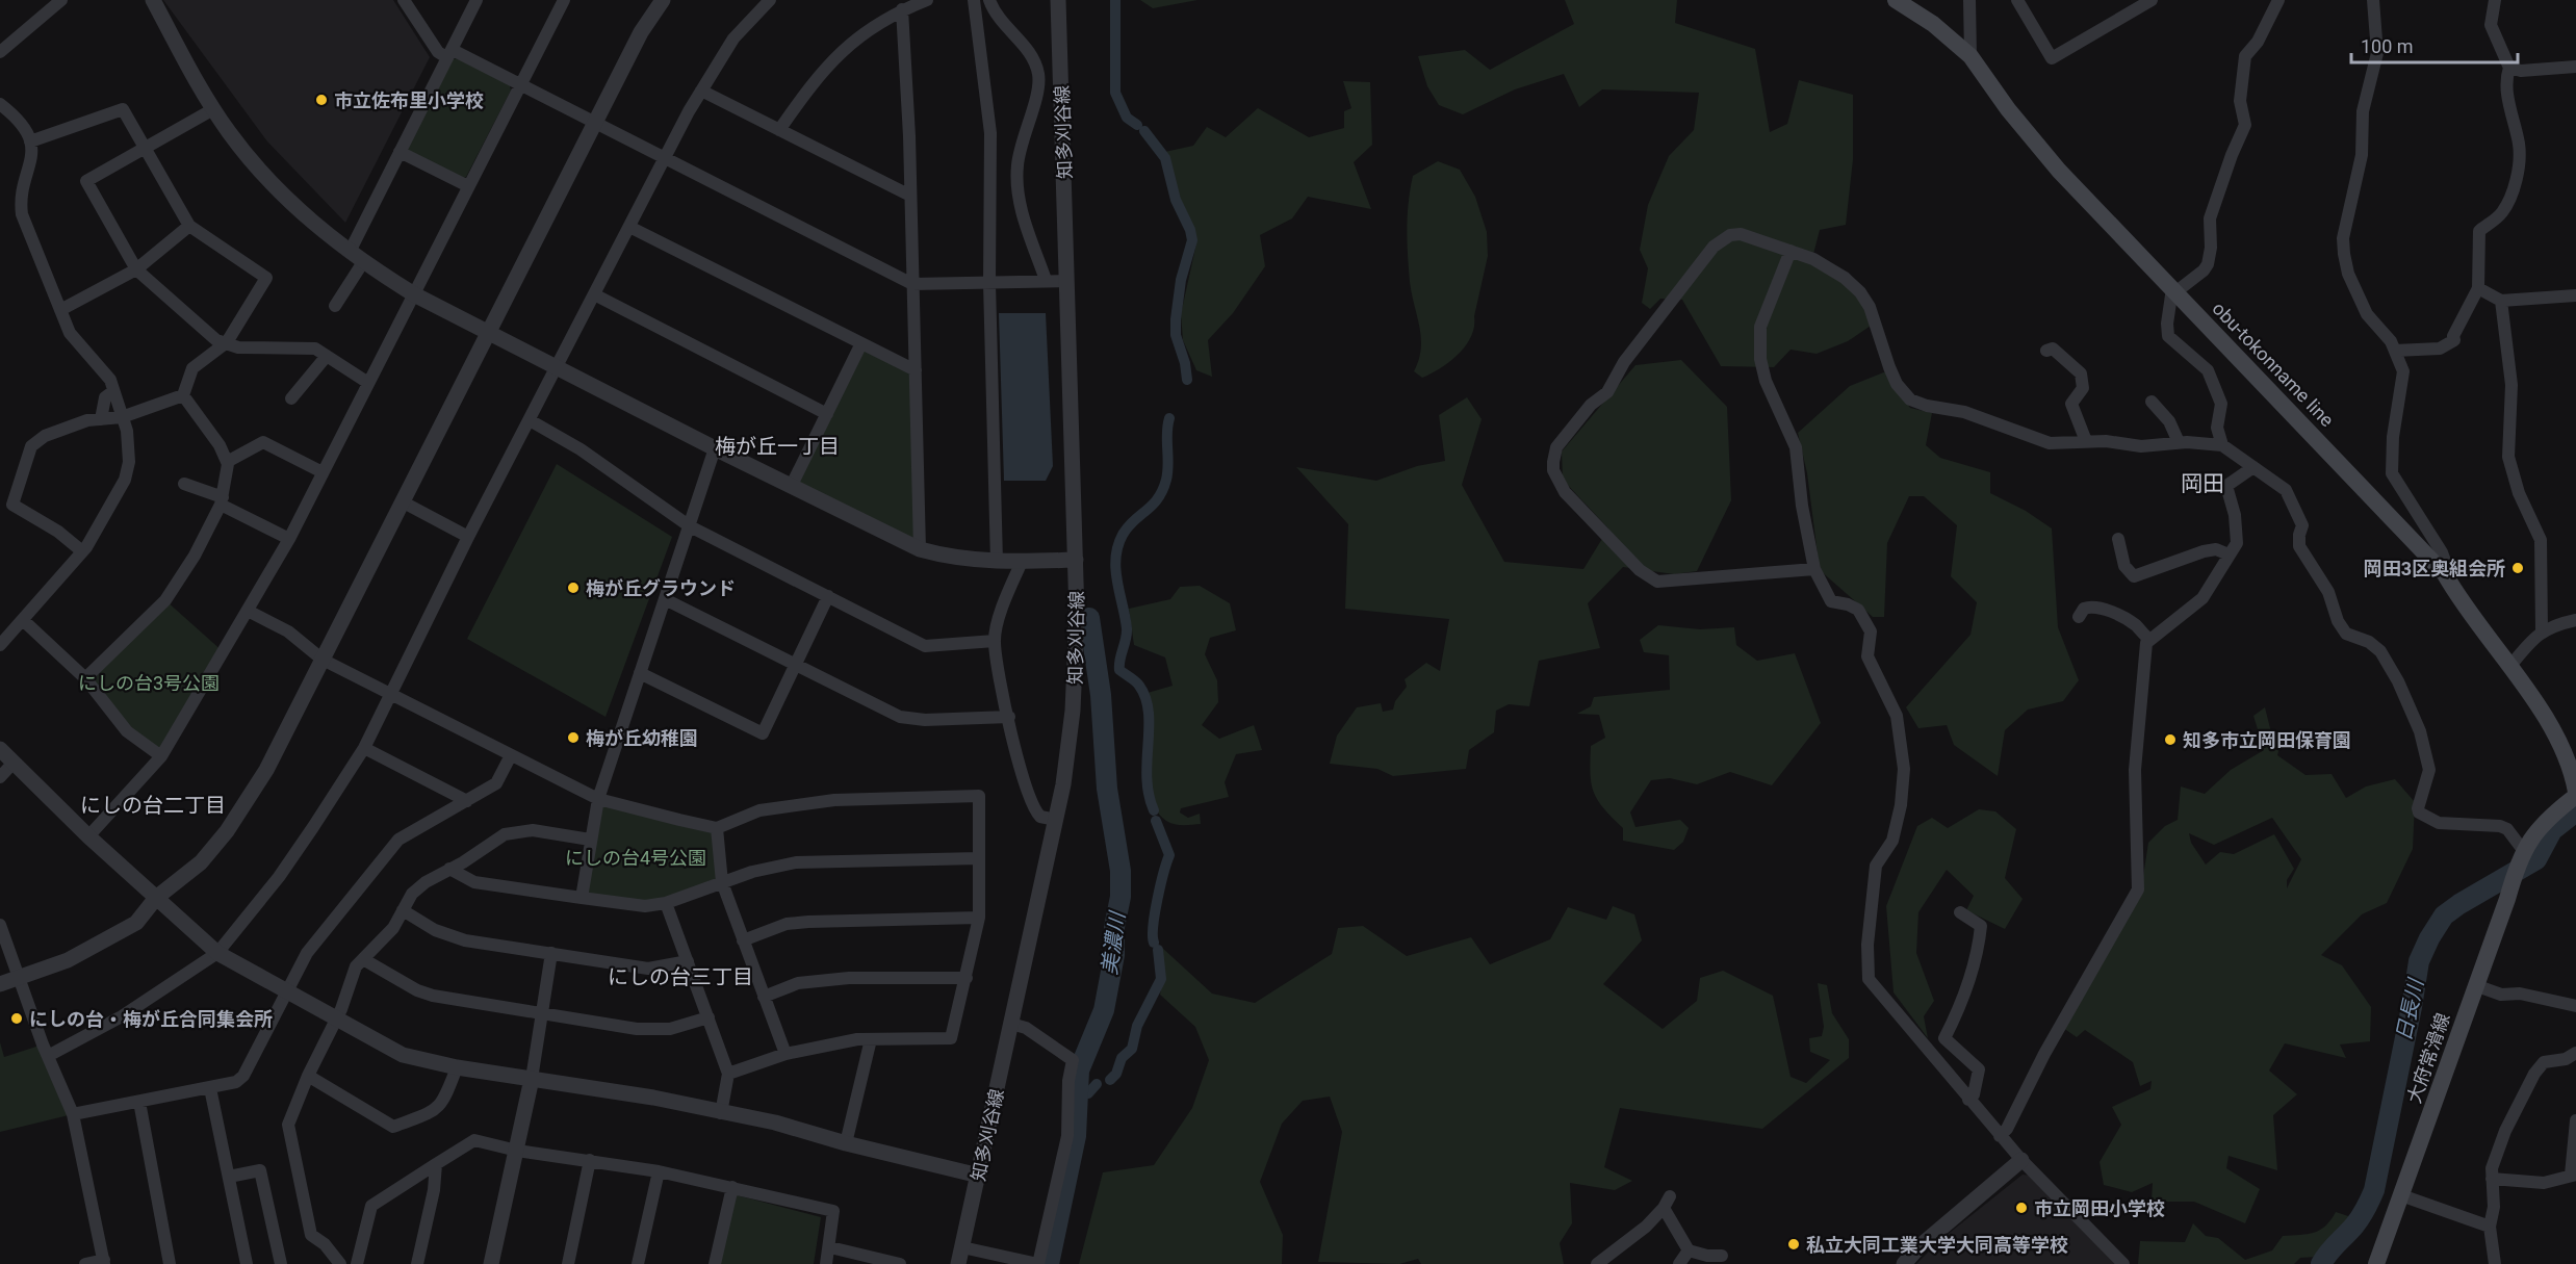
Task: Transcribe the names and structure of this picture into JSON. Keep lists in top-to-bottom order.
{
  "streets": {
    "main road": ["obu-tokonname line", "大府常滑線"],
    "street": ["知多刈谷線"]
  },
  "crossings": [
    ["obu-tokonname line", "大府常滑線"]
  ],
  "districts": [
    "梅が丘一丁目",
    "岡田",
    "にしの台二丁目",
    "にしの台三丁目"
  ],
  "water": ["美濃川", "日長川"],
  "parks": ["にしの台3号公園", "にしの台4号公園"],
  "places": [
    "市立佐布里小学校",
    "岡田3区奥組会所",
    "梅が丘グラウンド",
    "梅が丘幼稚園",
    "知多市立岡田保育園",
    "にしの台・梅が丘合同集会所",
    "市立岡田小学校",
    "私立大同工業大学大同高等学校"
  ],
  "scale_bar": "100 m"
}
